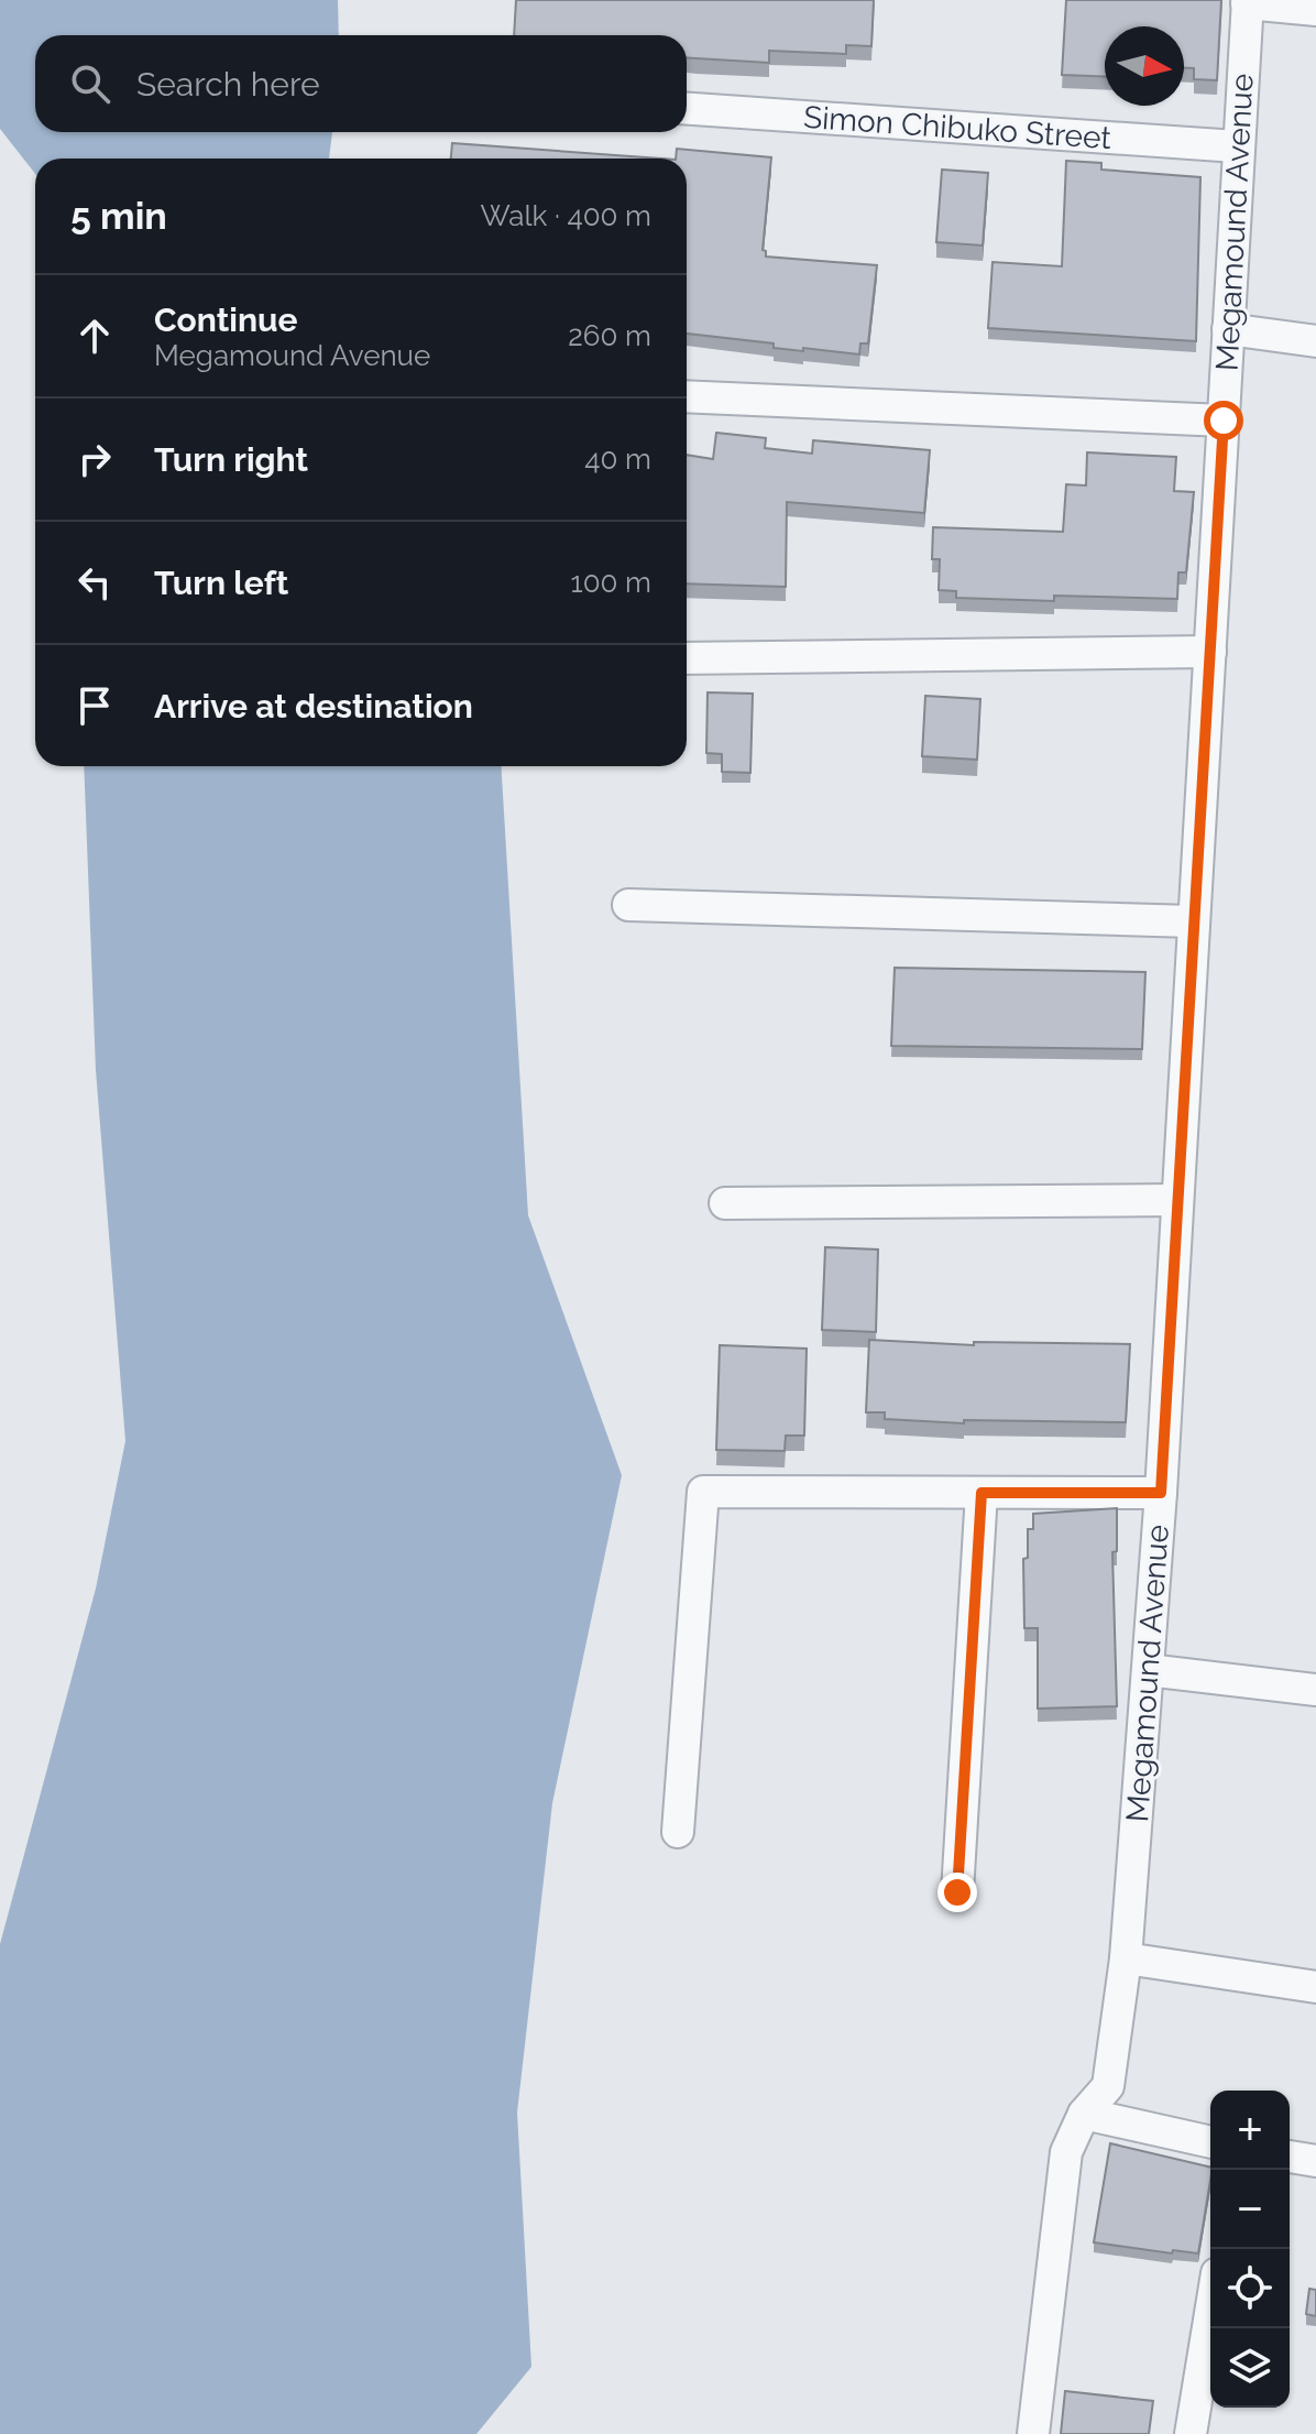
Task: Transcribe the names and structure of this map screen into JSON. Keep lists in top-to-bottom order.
{
  "streets": {
    "street": ["Simon Chibuko Street", "Megamound Avenue"]
  },
  "crossings": [
    ["Simon Chibuko Street", "Megamound Avenue"]
  ],
  "north": "right",
  "page": {
    "search": "Search here",
    "heading": ["5 min", "Walk · 400 m"],
    "list": [
      ["Continue", "Megamound Avenue", "260 m"],
      ["Turn right", "40 m"],
      ["Turn left", "100 m"],
      "Arrive at destination"
    ],
    "map_buttons": ["+", "−"]
  }
}
